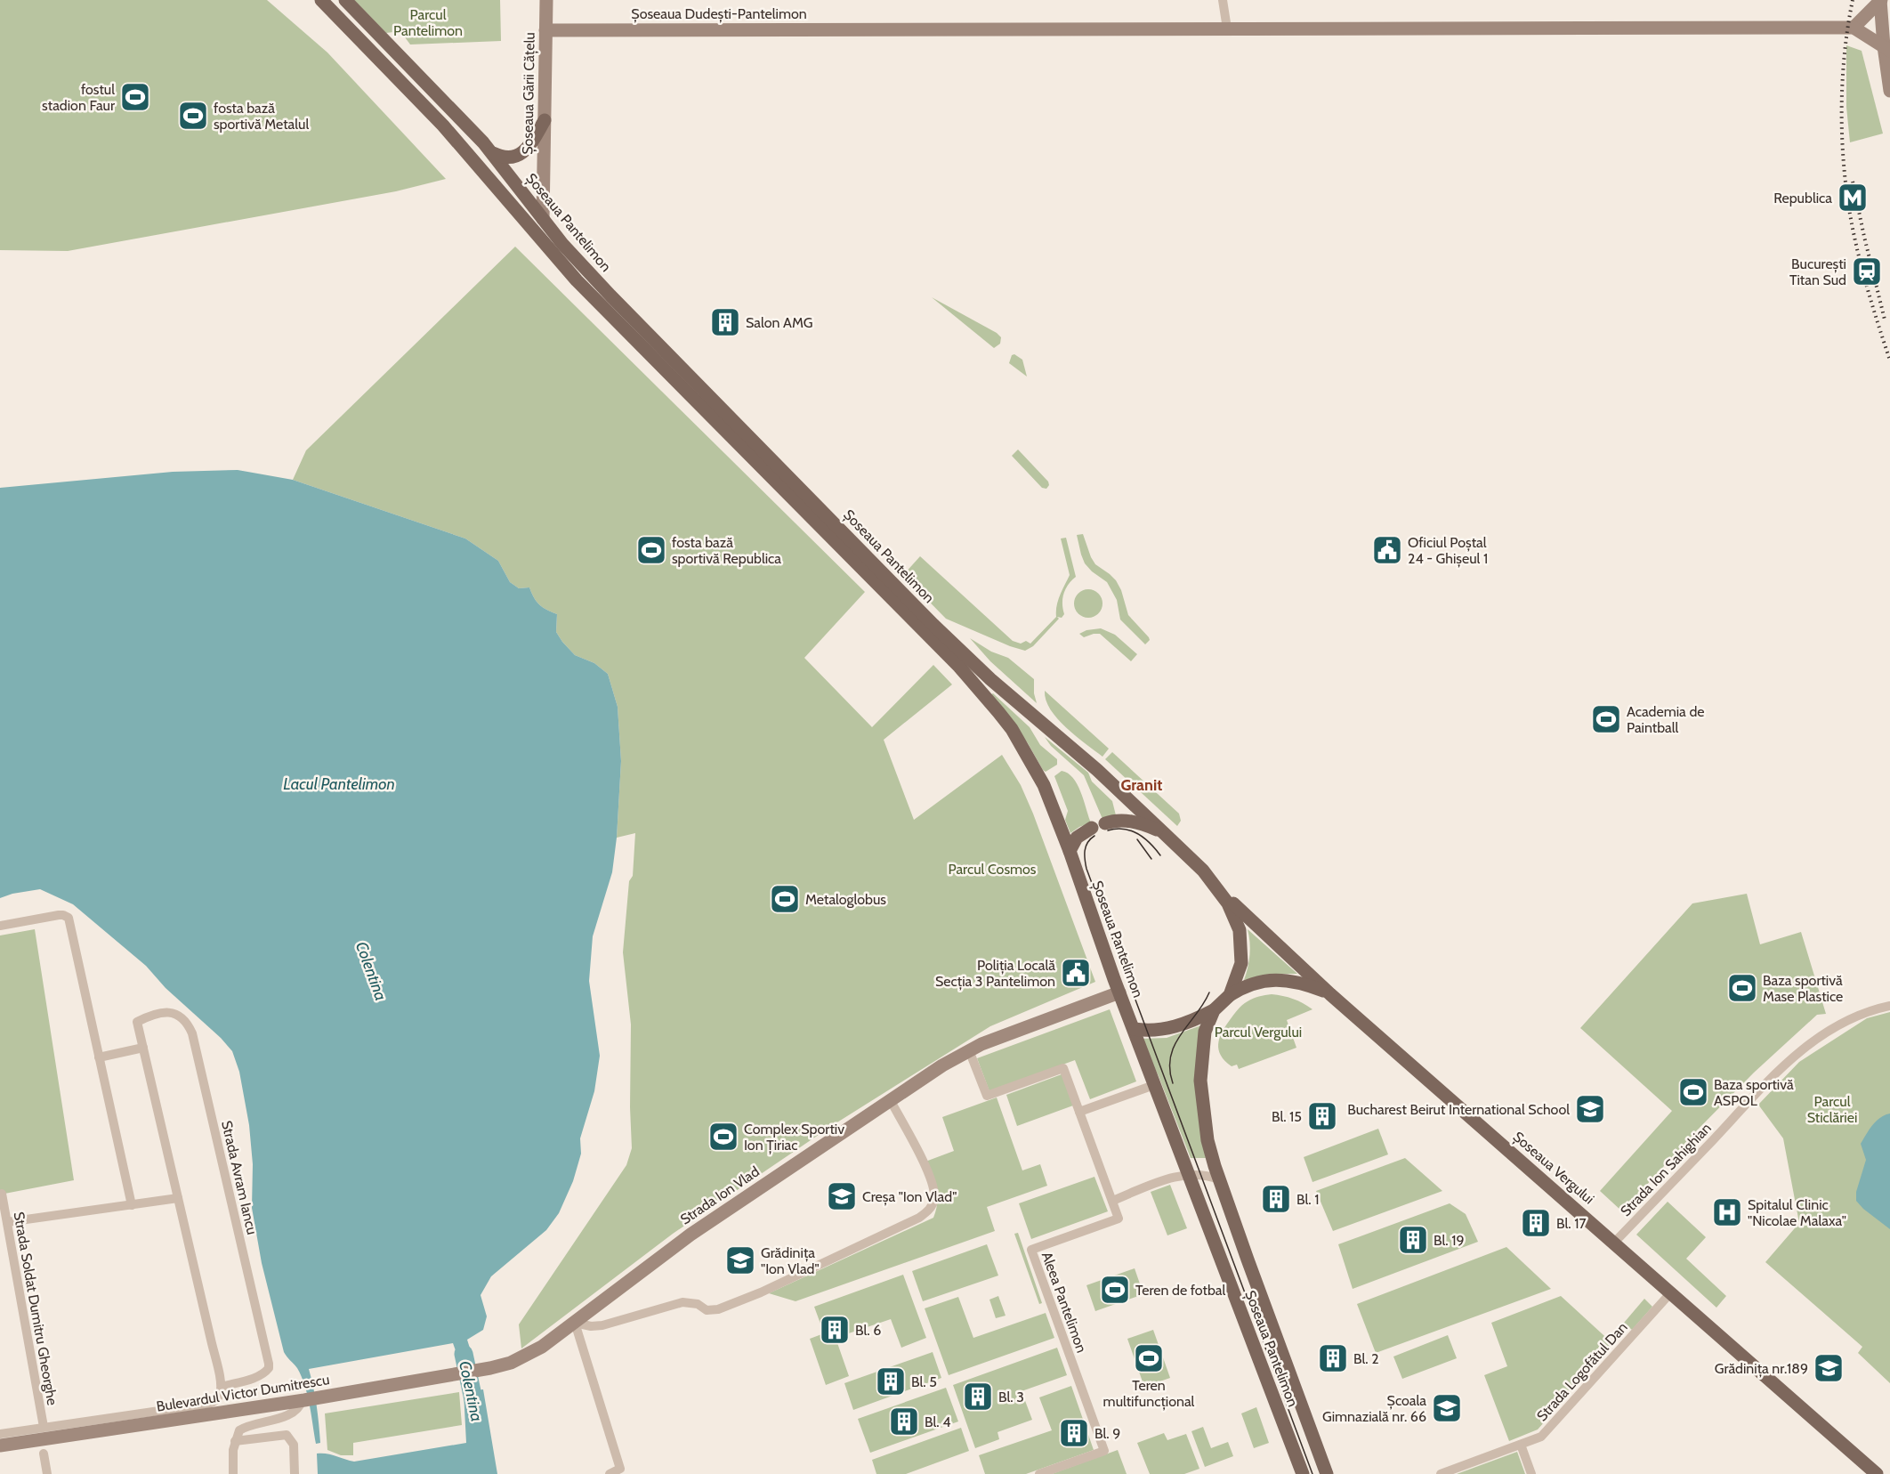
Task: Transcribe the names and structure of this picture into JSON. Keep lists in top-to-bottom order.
{
  "streets": {
    "main road": ["Șoseaua Gării Cățelu", "Șoseaua Pantelimon", "Șoseaua Vergului"],
    "street": [
      "Șoseaua Dudești-Pantelimon",
      "Strada Ion Sahighian",
      "Strada Avram Iancu",
      "Strada Ion Vlad",
      "Aleea Pantelimon",
      "Strada Soldat Dumitru Gheorghe",
      "Strada Logofătul Dan",
      "Bulevardul Victor Dumitrescu"
    ]
  },
  "crossings": [
    ["Șoseaua Dudești-Pantelimon", "Șoseaua Gării Cățelu"],
    ["Șoseaua Gării Cățelu", "Șoseaua Pantelimon"],
    ["Șoseaua Pantelimon", "Șoseaua Vergului"],
    ["Șoseaua Pantelimon", "Strada Ion Vlad"],
    ["Șoseaua Vergului", "Strada Ion Sahighian"],
    ["Șoseaua Vergului", "Strada Logofătul Dan"],
    ["Strada Ion Vlad", "Bulevardul Victor Dumitrescu"]
  ],
  "districts": ["Granit"],
  "water": ["Lacul Pantelimon", "Colentina"],
  "parks": [
    "Parcul Pantelimon",
    "Parcul Cosmos",
    "Parcul Vergului",
    "Parcul Sticlăriei"
  ],
  "places": {
    "sports": [
      "fostul stadion Faur",
      "fosta bază sportivă Metalul",
      "fosta bază sportivă Republica",
      "Academia de Paintball",
      "Metaloglobus",
      "Baza sportivă Mase Plastice",
      "Baza sportivă ASPOL",
      "Complex Sportiv Ion Țiriac",
      "Teren de fotbal",
      "Teren multifuncțional"
    ],
    "metro station": ["Republica"],
    "station": ["București Titan Sud"],
    "building": [
      "Salon AMG",
      "Bl. 15",
      "Bl. 1",
      "Bl. 17",
      "Bl. 19",
      "Bl. 6",
      "Bl. 2",
      "Bl. 5",
      "Bl. 3",
      "Bl. 4",
      "Bl. 9"
    ],
    "public building": ["Oficiul Poștal 24 - Ghișeul 1", "Poliția Locală Secția 3 Pantelimon"],
    "school or university": [
      "Bucharest Beirut International School",
      "Creșa \"Ion Vlad\"",
      "Grădinița \"Ion Vlad\"",
      "Grădinița nr.189",
      "Școala Gimnazială nr. 66"
    ],
    "hospital": ["Spitalul Clinic \"Nicolae Malaxa\""]
  }
}
